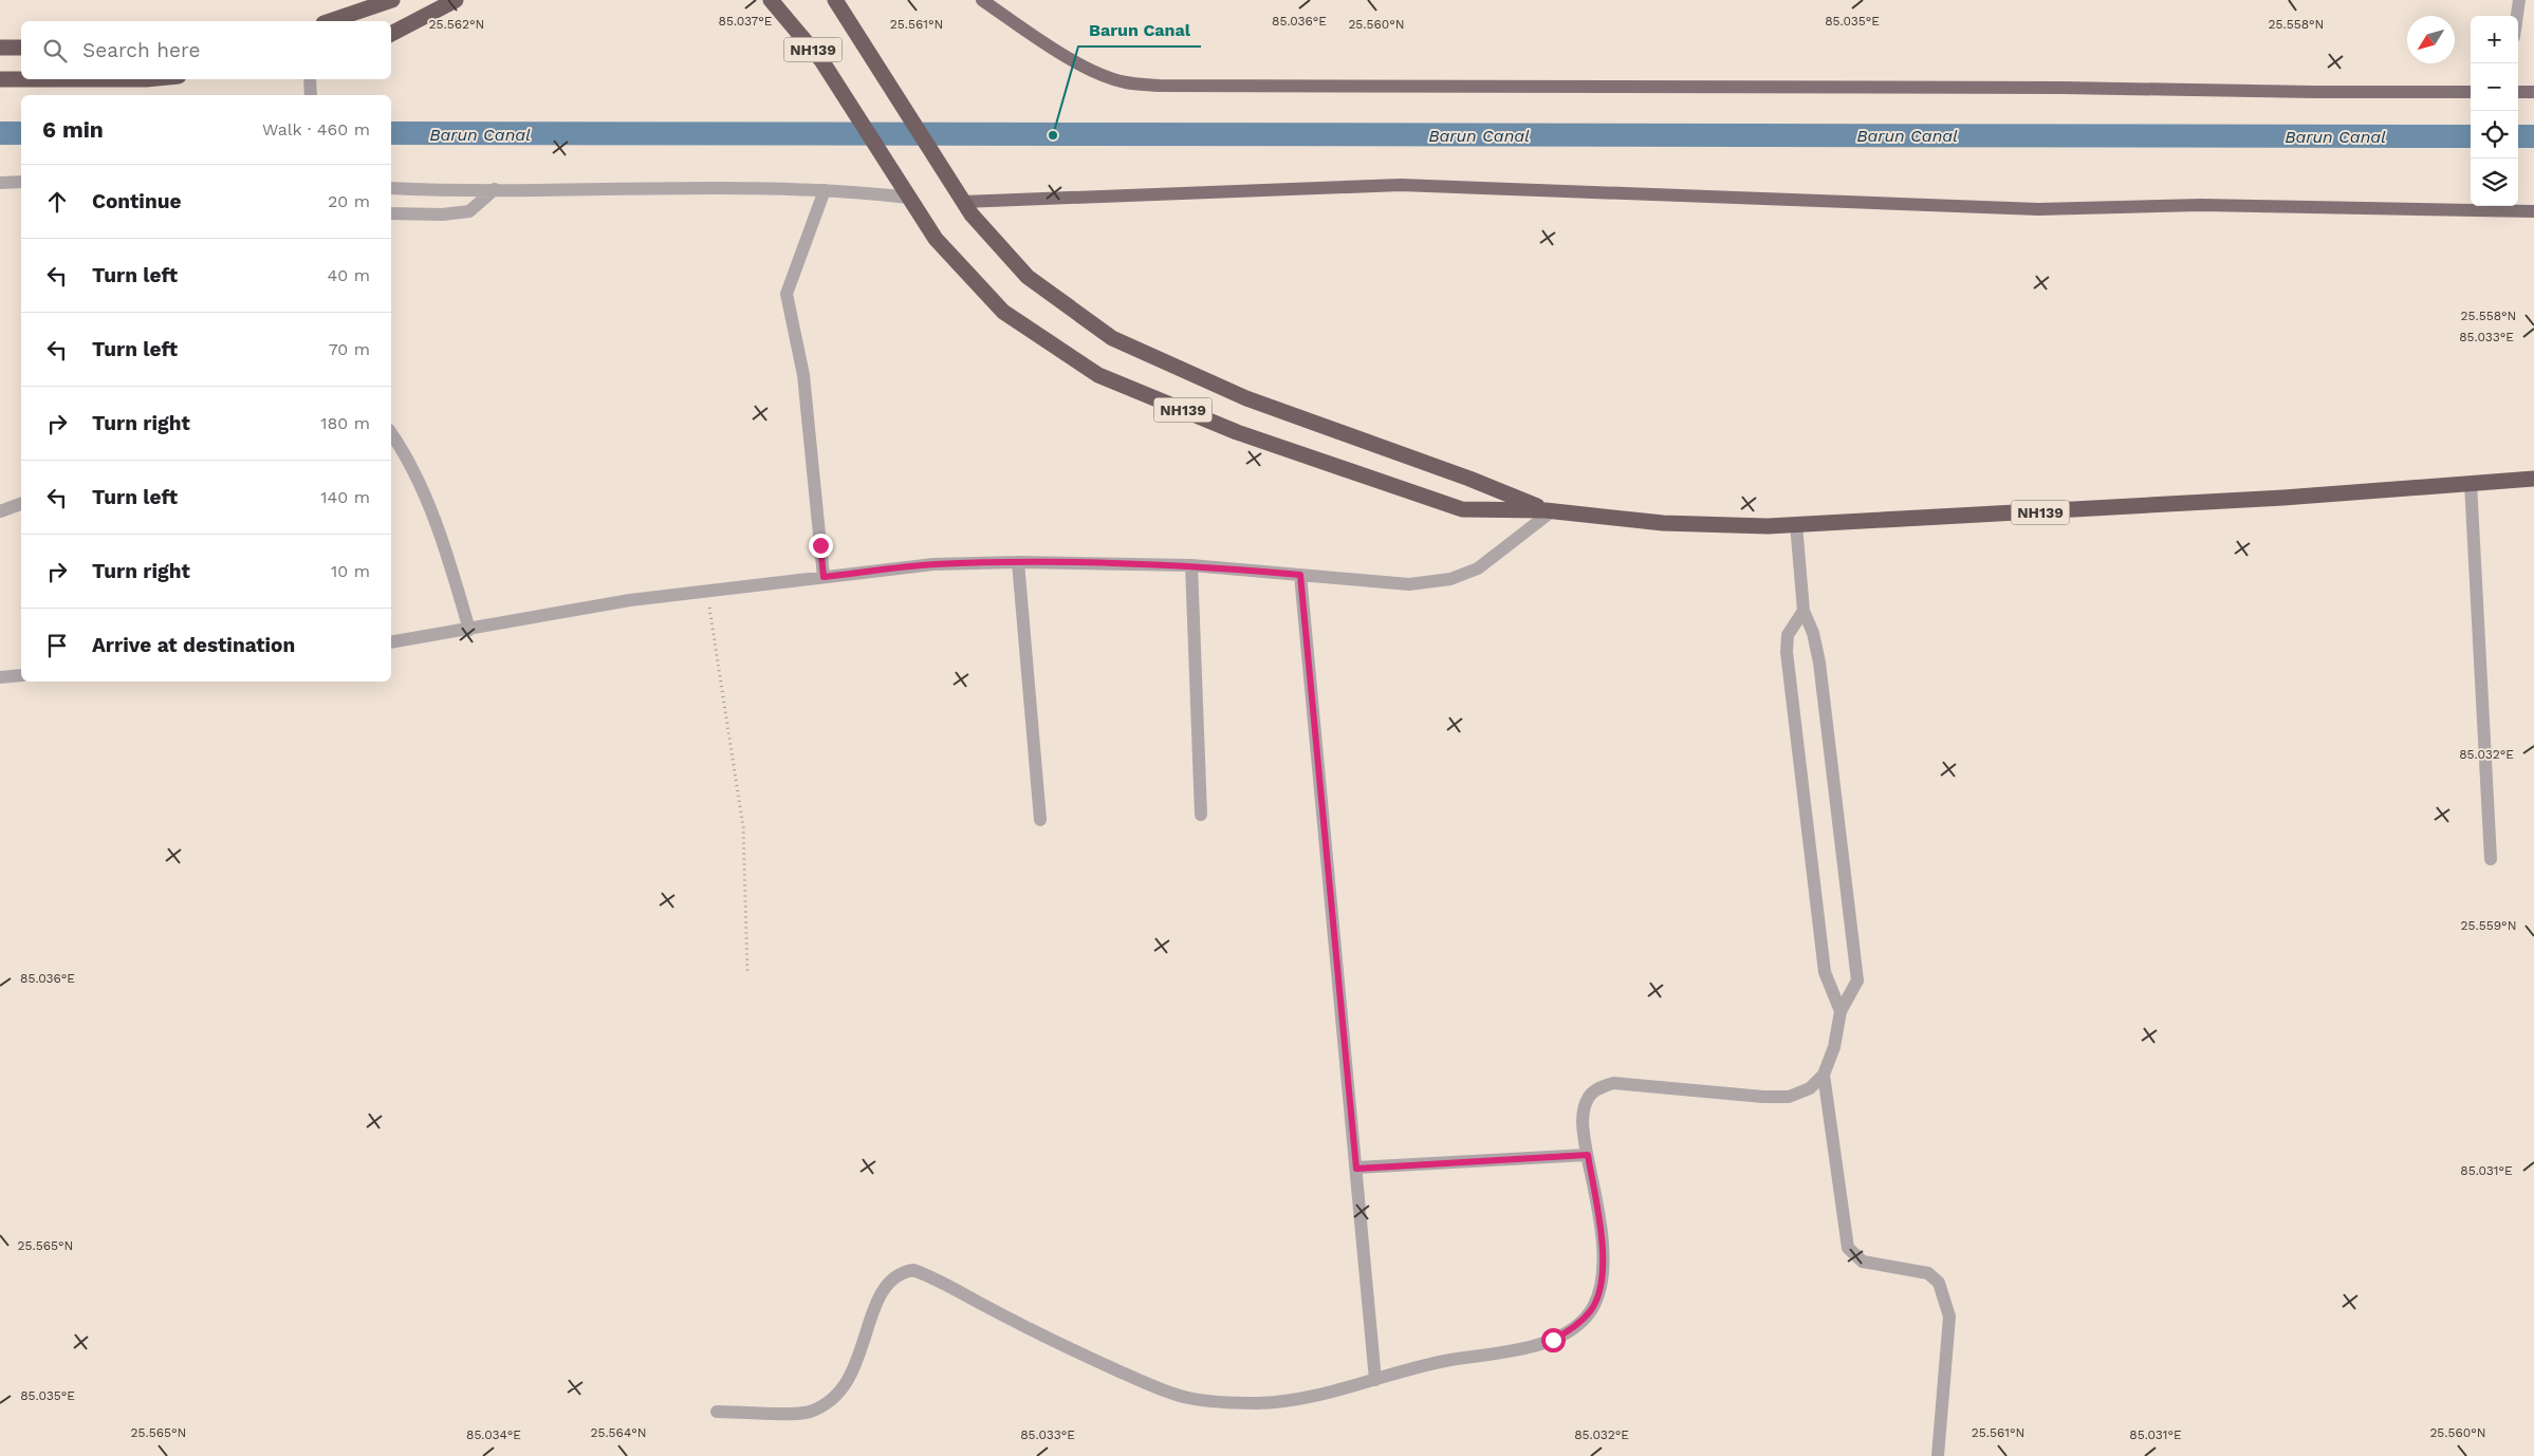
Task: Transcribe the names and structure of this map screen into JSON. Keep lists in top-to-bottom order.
{
  "streets": {
    "highway": ["NH139"]
  },
  "water": ["Barun Canal"],
  "places": ["Barun Canal"],
  "north": "bottom left",
  "page": {
    "map_buttons": ["+", "−"],
    "search": "Search here",
    "heading": ["6 min", "Walk · 460 m"],
    "list": [
      ["Continue", "20 m"],
      ["Turn left", "40 m"],
      ["Turn left", "70 m"],
      ["Turn right", "180 m"],
      ["Turn left", "140 m"],
      ["Turn right", "10 m"],
      "Arrive at destination"
    ]
  },
  "coordinates": [
    "85.037°E",
    "85.036°E",
    "85.035°E",
    "25.562°N",
    "25.561°N",
    "25.560°N",
    "25.558°N",
    "85.033°E",
    "85.032°E",
    "25.559°N",
    "85.031°E",
    "25.565°N",
    "25.564°N",
    "85.034°E"
  ]
}
